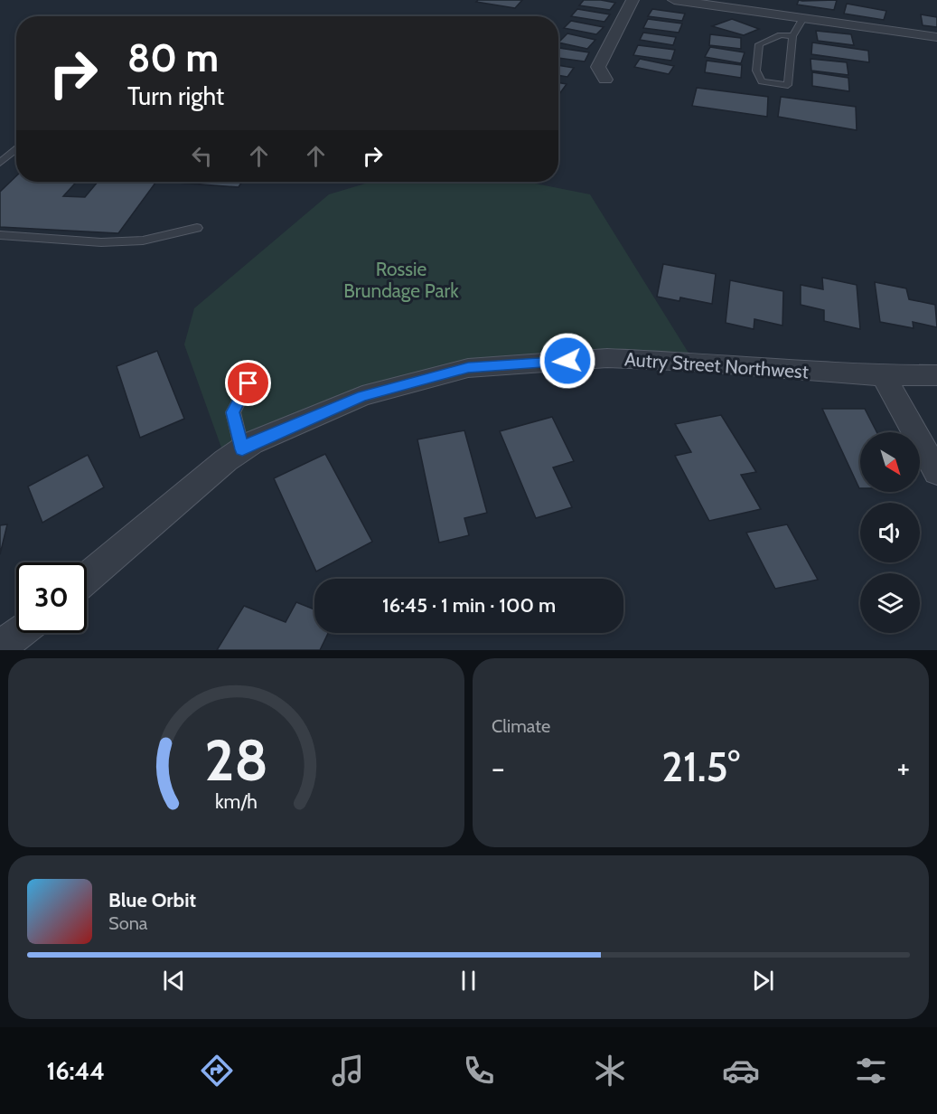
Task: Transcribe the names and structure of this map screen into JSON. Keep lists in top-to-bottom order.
{
  "streets": {
    "street": ["Autry Street Northwest"]
  },
  "parks": ["Rossie Brundage Park"],
  "north": "bottom right",
  "page": {
    "turn": ["80 m", "Turn right"],
    "limit": "30",
    "trip": "16:45 · 1 min · 100 m",
    "tile": "Climate",
    "heat": ["−", "21.5°", "+"],
    "song": ["Blue Orbit", "Sona"],
    "tabs": "16:44",
    "gauge": ["28", "km/h"]
  }
}
